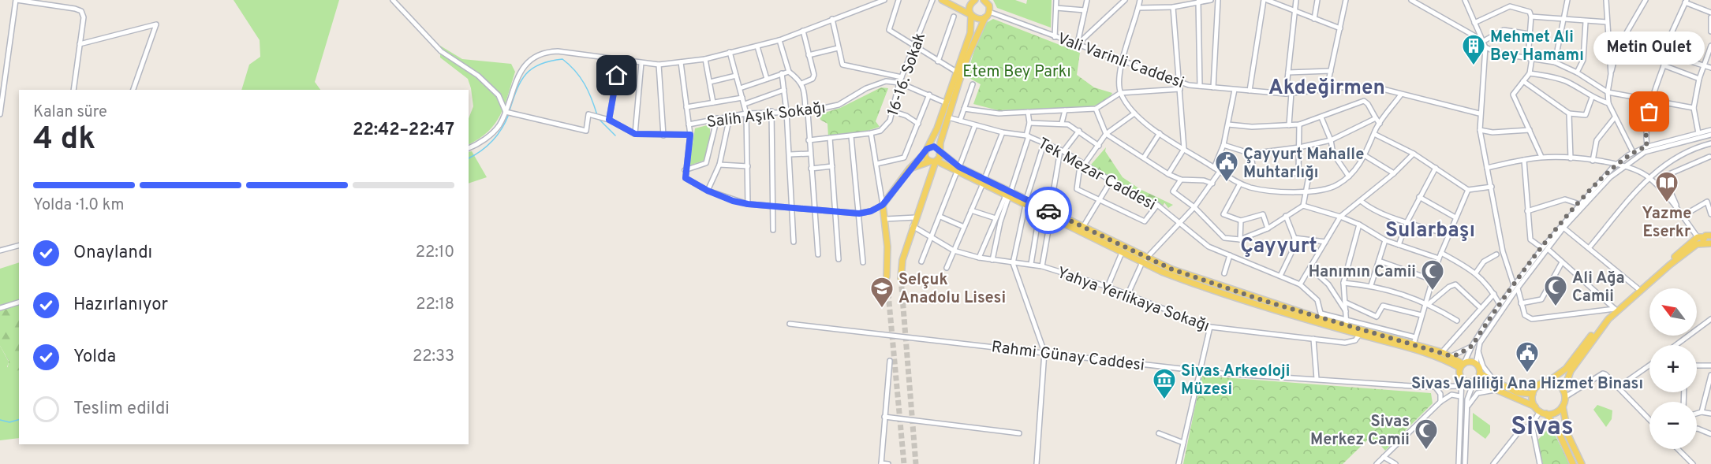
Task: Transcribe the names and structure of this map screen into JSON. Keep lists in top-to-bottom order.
{
  "streets": {
    "street": [
      "Vali Varinli Caddesi",
      "16-16. Sokak",
      "Salih Aşık Sokağı",
      "Tek Mezar Caddesi",
      "Yahya Yerlikaya Sokağı",
      "Rahmi Günay Caddesi"
    ]
  },
  "crossings": [
    ["16-16. Sokak", "Salih Aşık Sokağı"]
  ],
  "districts": [
    "Akdeğirmen",
    "Sularbaşı",
    "Çayyurt",
    "Sivas"
  ],
  "parks": ["Etem Bey Parkı"],
  "places": {
    "building": ["Mehmet Ali Bey Hamamı"],
    "other": ["Metin Oulet"],
    "public building": ["Çayyurt Mahalle Muhtarlığı", "Sivas Valiliği Ana Hizmet Binası"],
    "library": ["Yazme Eserkr"],
    "mosque": ["Hanımın Camii", "Ali Ağa Camii", "Sivas Merkez Camii"],
    "school or university": ["Selçuk Anadolu Lisesi"],
    "museum": ["Sivas Arkeoloji Müzesi"]
  },
  "north": "top left",
  "page": {
    "bubble": "Metin Oulet",
    "heading": ["4 dk", "Kalan süre", "22:42–22:47"],
    "bar": "Yolda · 1.0 km",
    "list": [
      ["Onaylandı", "22:10"],
      ["Hazırlanıyor", "22:18"],
      ["Yolda", "22:33"],
      "Teslim edildi"
    ],
    "map_buttons": ["+", "−"]
  }
}
